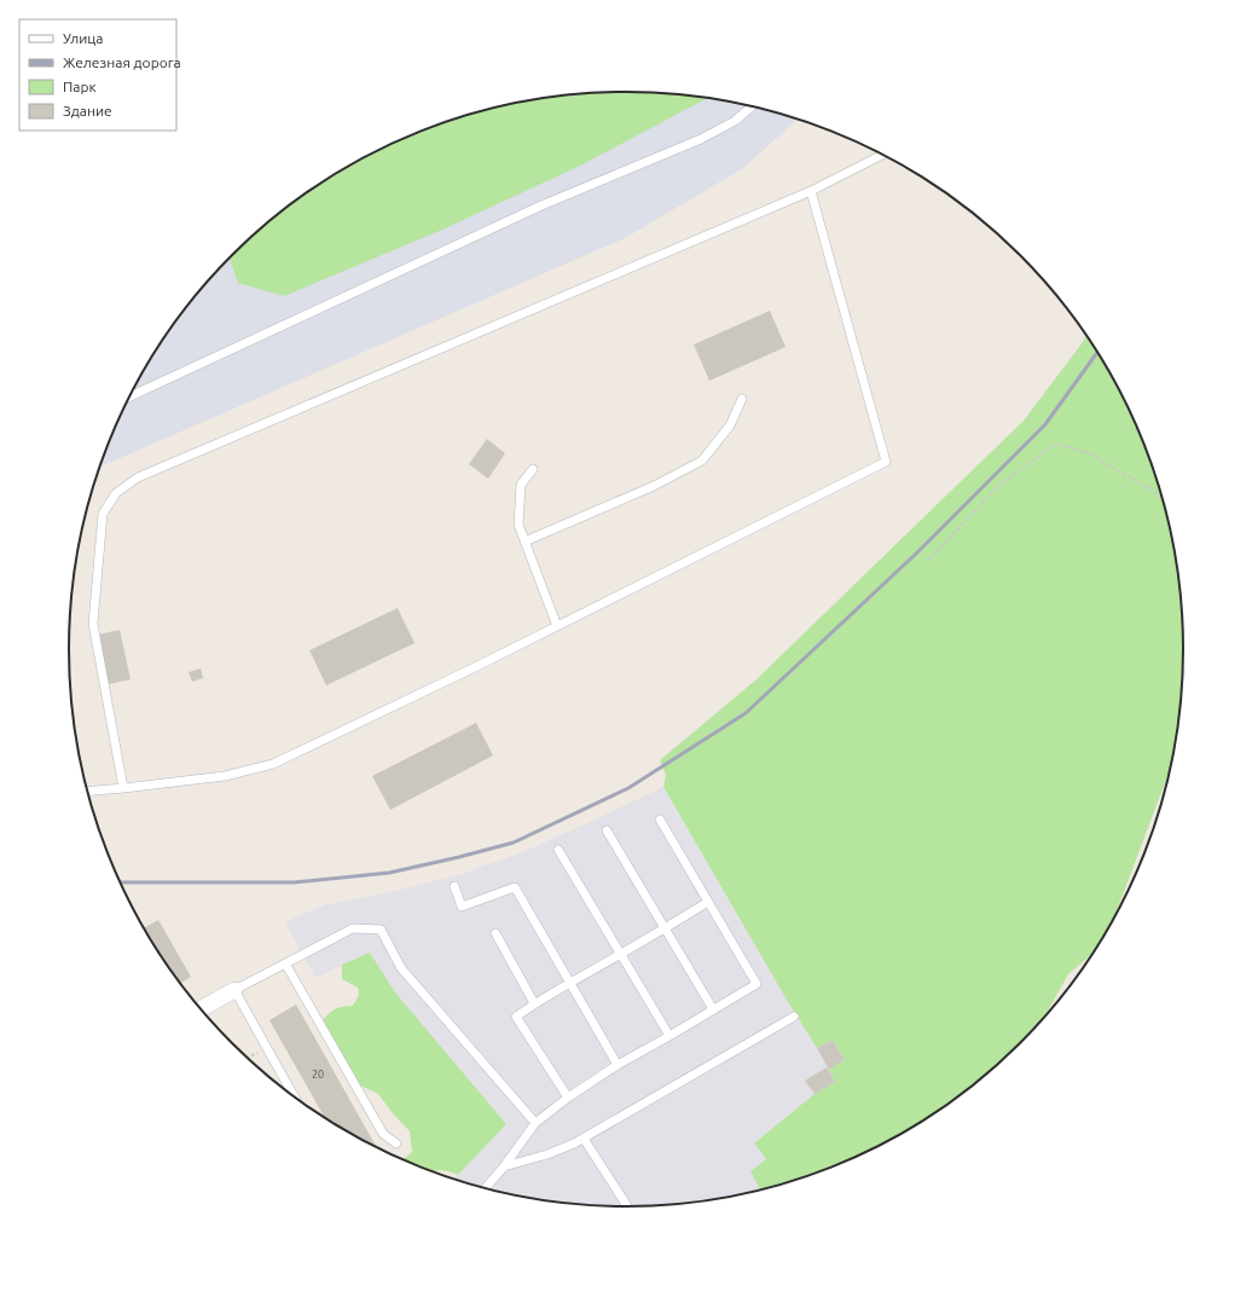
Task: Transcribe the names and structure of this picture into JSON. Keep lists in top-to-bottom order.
{
  "house_numbers": ["20"],
  "legend": [
    "Улица",
    "Железная дорога",
    "Парк",
    "Здание"
  ]
}
